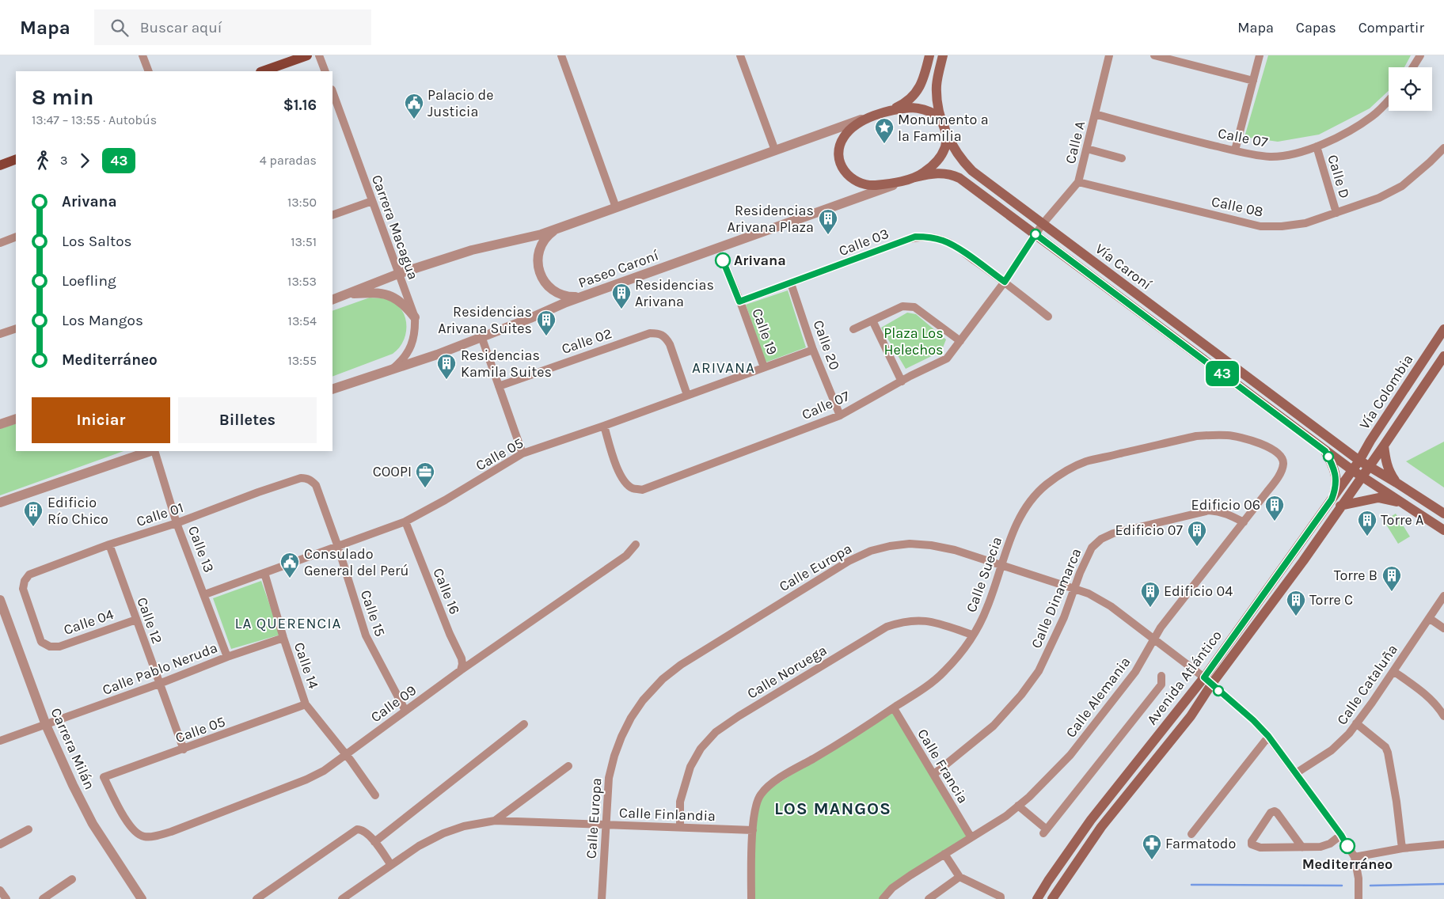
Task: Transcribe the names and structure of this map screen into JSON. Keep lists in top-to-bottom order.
{
  "streets": {
    "main road": [
      "Vía Caroní",
      "Paseo Caroní",
      "Vía Colombia",
      "Avenida Atlántico"
    ],
    "street": [
      "Calle 07",
      "Calle A",
      "Calle D",
      "Calle 08",
      "Carrera Macagua",
      "Calle 03",
      "Calle 19",
      "Calle 02",
      "Calle 20",
      "Calle 05",
      "Calle 01",
      "Calle 13",
      "Calle Europa",
      "Calle Suecia",
      "Calle 16",
      "Calle Dinamarca",
      "Calle 15",
      "Calle 12",
      "Calle 04",
      "Calle 14",
      "Calle Pablo Neruda",
      "Calle Noruega",
      "Calle Cataluña",
      "Calle Alemania",
      "Calle 09",
      "Carrera Milán",
      "Calle Francia",
      "Calle Finlandia"
    ]
  },
  "crossings": [
    ["Calle 07", "Calle A"],
    ["Calle 07", "Calle D"],
    ["Calle 07", "Calle 03"],
    ["Calle 07", "Vía Caroní"],
    ["Calle 07", "Calle 20"],
    ["Calle 07", "Calle 05"],
    ["Calle A", "Calle 08"],
    ["Calle A", "Vía Caroní"],
    ["Calle D", "Calle 08"],
    ["Carrera Macagua", "Paseo Caroní"],
    ["Calle 03", "Calle 19"],
    ["Calle 03", "Calle 20"],
    ["Vía Caroní", "Paseo Caroní"],
    ["Vía Caroní", "Vía Colombia"],
    ["Vía Caroní", "Avenida Atlántico"],
    ["Calle 19", "Calle 05"],
    ["Calle 02", "Calle 05"],
    ["Calle 20", "Calle 05"],
    ["Vía Colombia", "Avenida Atlántico"],
    ["Calle 05", "Calle 13"],
    ["Calle 05", "Calle 16"],
    ["Calle 05", "Calle 15"],
    ["Calle 05", "Calle 12"],
    ["Calle 05", "Calle 14"],
    ["Calle 05", "Calle 09"],
    ["Calle 01", "Calle 13"],
    ["Calle 01", "Calle 15"],
    ["Calle 01", "Calle 12"],
    ["Calle 01", "Calle 04"],
    ["Calle 13", "Calle Pablo Neruda"],
    ["Calle Europa", "Calle Suecia"],
    ["Calle Europa", "Calle Dinamarca"],
    ["Calle Europa", "Avenida Atlántico"],
    ["Calle Europa", "Calle Cataluña"],
    ["Calle Europa", "Calle Alemania"],
    ["Calle Europa", "Calle Finlandia"],
    ["Calle Suecia", "Calle Noruega"],
    ["Calle Suecia", "Calle Alemania"],
    ["Calle Suecia", "Calle Francia"],
    ["Calle Suecia", "Calle Finlandia"],
    ["Calle 16", "Calle 09"],
    ["Calle Dinamarca", "Calle Alemania"],
    ["Calle Dinamarca", "Calle Francia"],
    ["Calle 15", "Calle 09"],
    ["Calle 12", "Calle 04"],
    ["Calle 12", "Calle Pablo Neruda"],
    ["Calle 14", "Calle Pablo Neruda"],
    ["Calle 14", "Calle 09"],
    ["Calle Pablo Neruda", "Carrera Milán"],
    ["Calle Noruega", "Calle Finlandia"],
    ["Calle Alemania", "Calle Francia"]
  ],
  "districts": ["ARIVANA", "LA QUERENCIA", "LOS MANGOS"],
  "parks": ["Plaza Los Helechos"],
  "places": {
    "public building": ["Palacio de Justicia", "Consulado General del Perú"],
    "place": ["Monumento a la Familia"],
    "building": [
      "Residencias Arivana Plaza",
      "Residencias Arivana",
      "Residencias Arivana Suites",
      "Residencias Kamila Suites",
      "Edificio 06",
      "Edificio Río Chico",
      "Torre A",
      "Edificio 07",
      "Torre B",
      "Edificio 04",
      "Torre C"
    ],
    "other": ["Arivana", "Mediterráneo"],
    "office": ["COOPI"],
    "pharmacy": ["Farmatodo"]
  },
  "lines": ["bus line 43"],
  "page": {
    "header": "Mapa",
    "search": "Buscar aquí",
    "nav": ["Mapa", "Capas", "Compartir"],
    "on_map": "43",
    "heading": ["8 min", "13:47 – 13:55 · Autobús", "$1.16"],
    "legs": ["3", "43", "4 paradas"],
    "list": [
      {
        "name": "Arivana",
        "value": "13:50"
      },
      {
        "name": "Los Saltos",
        "value": "13:51"
      },
      {
        "name": "Loefling",
        "value": "13:53"
      },
      {
        "name": "Los Mangos",
        "value": "13:54"
      },
      {
        "name": "Mediterráneo",
        "value": "13:55"
      }
    ],
    "buttons": ["Iniciar", "Billetes"]
  }
}
